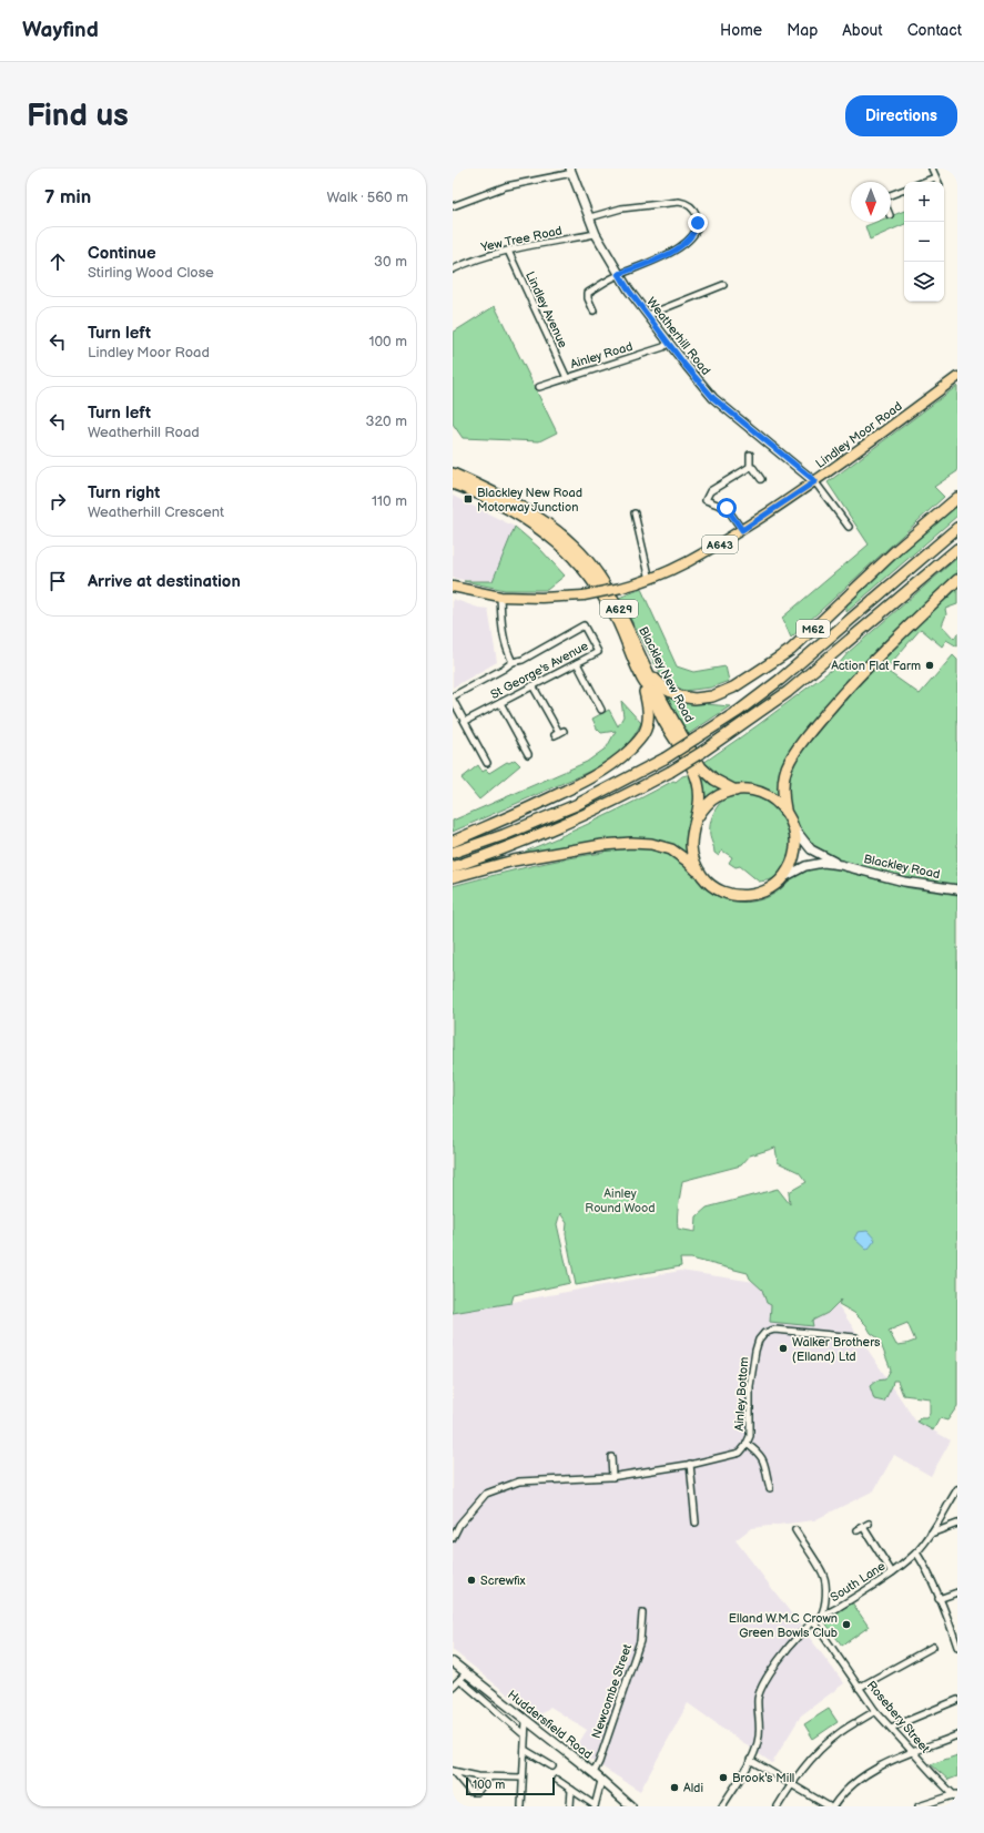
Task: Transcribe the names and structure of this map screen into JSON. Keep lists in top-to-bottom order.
{
  "streets": {
    "highway": ["A629", "M62", "Blackley New Road"],
    "main road": ["Lindley Moor Road", "A643"],
    "street": [
      "Yew Tree Road",
      "Lindley Avenue",
      "Weatherhill Road",
      "Ainley Road",
      "St George's Avenue",
      "Blackley Road",
      "Ainley Bottom",
      "South Lane",
      "Newcombe Street",
      "Rosebery Street",
      "Huddersfield Road"
    ]
  },
  "crossings": [
    ["Yew Tree Road", "Lindley Avenue"],
    ["Yew Tree Road", "Weatherhill Road"],
    ["Lindley Avenue", "Ainley Road"],
    ["Weatherhill Road", "Ainley Road"],
    ["Weatherhill Road", "Lindley Moor Road"],
    ["M62", "Blackley New Road"],
    ["Blackley New Road", "Blackley Road"],
    ["South Lane", "Rosebery Street"],
    ["Newcombe Street", "Huddersfield Road"]
  ],
  "parks": ["Ainley Round Wood"],
  "places": {
    "transit": ["Blackley New Road Motorway Junction"],
    "other": [
      "Action Flat Farm",
      "Walker Brothers (Elland) Ltd",
      "Screwfix",
      "Elland W.M.C Crown Green Bowls Club",
      "Brook's Mill",
      "Aldi"
    ]
  },
  "scale_bar": "100 m",
  "north": "bottom",
  "page": {
    "header": "Wayfind",
    "nav": [
      "Home",
      "Map",
      "About",
      "Contact"
    ],
    "buttons": "Directions",
    "title": "Find us",
    "heading": ["7 min", "Walk · 560 m"],
    "map_buttons": ["+", "−"],
    "list": [
      ["Continue", "Stirling Wood Close", "30 m"],
      ["Turn left", "Lindley Moor Road", "100 m"],
      ["Turn left", "Weatherhill Road", "320 m"],
      ["Turn right", "Weatherhill Crescent", "110 m"],
      "Arrive at destination"
    ],
    "scale": "100 m"
  }
}
